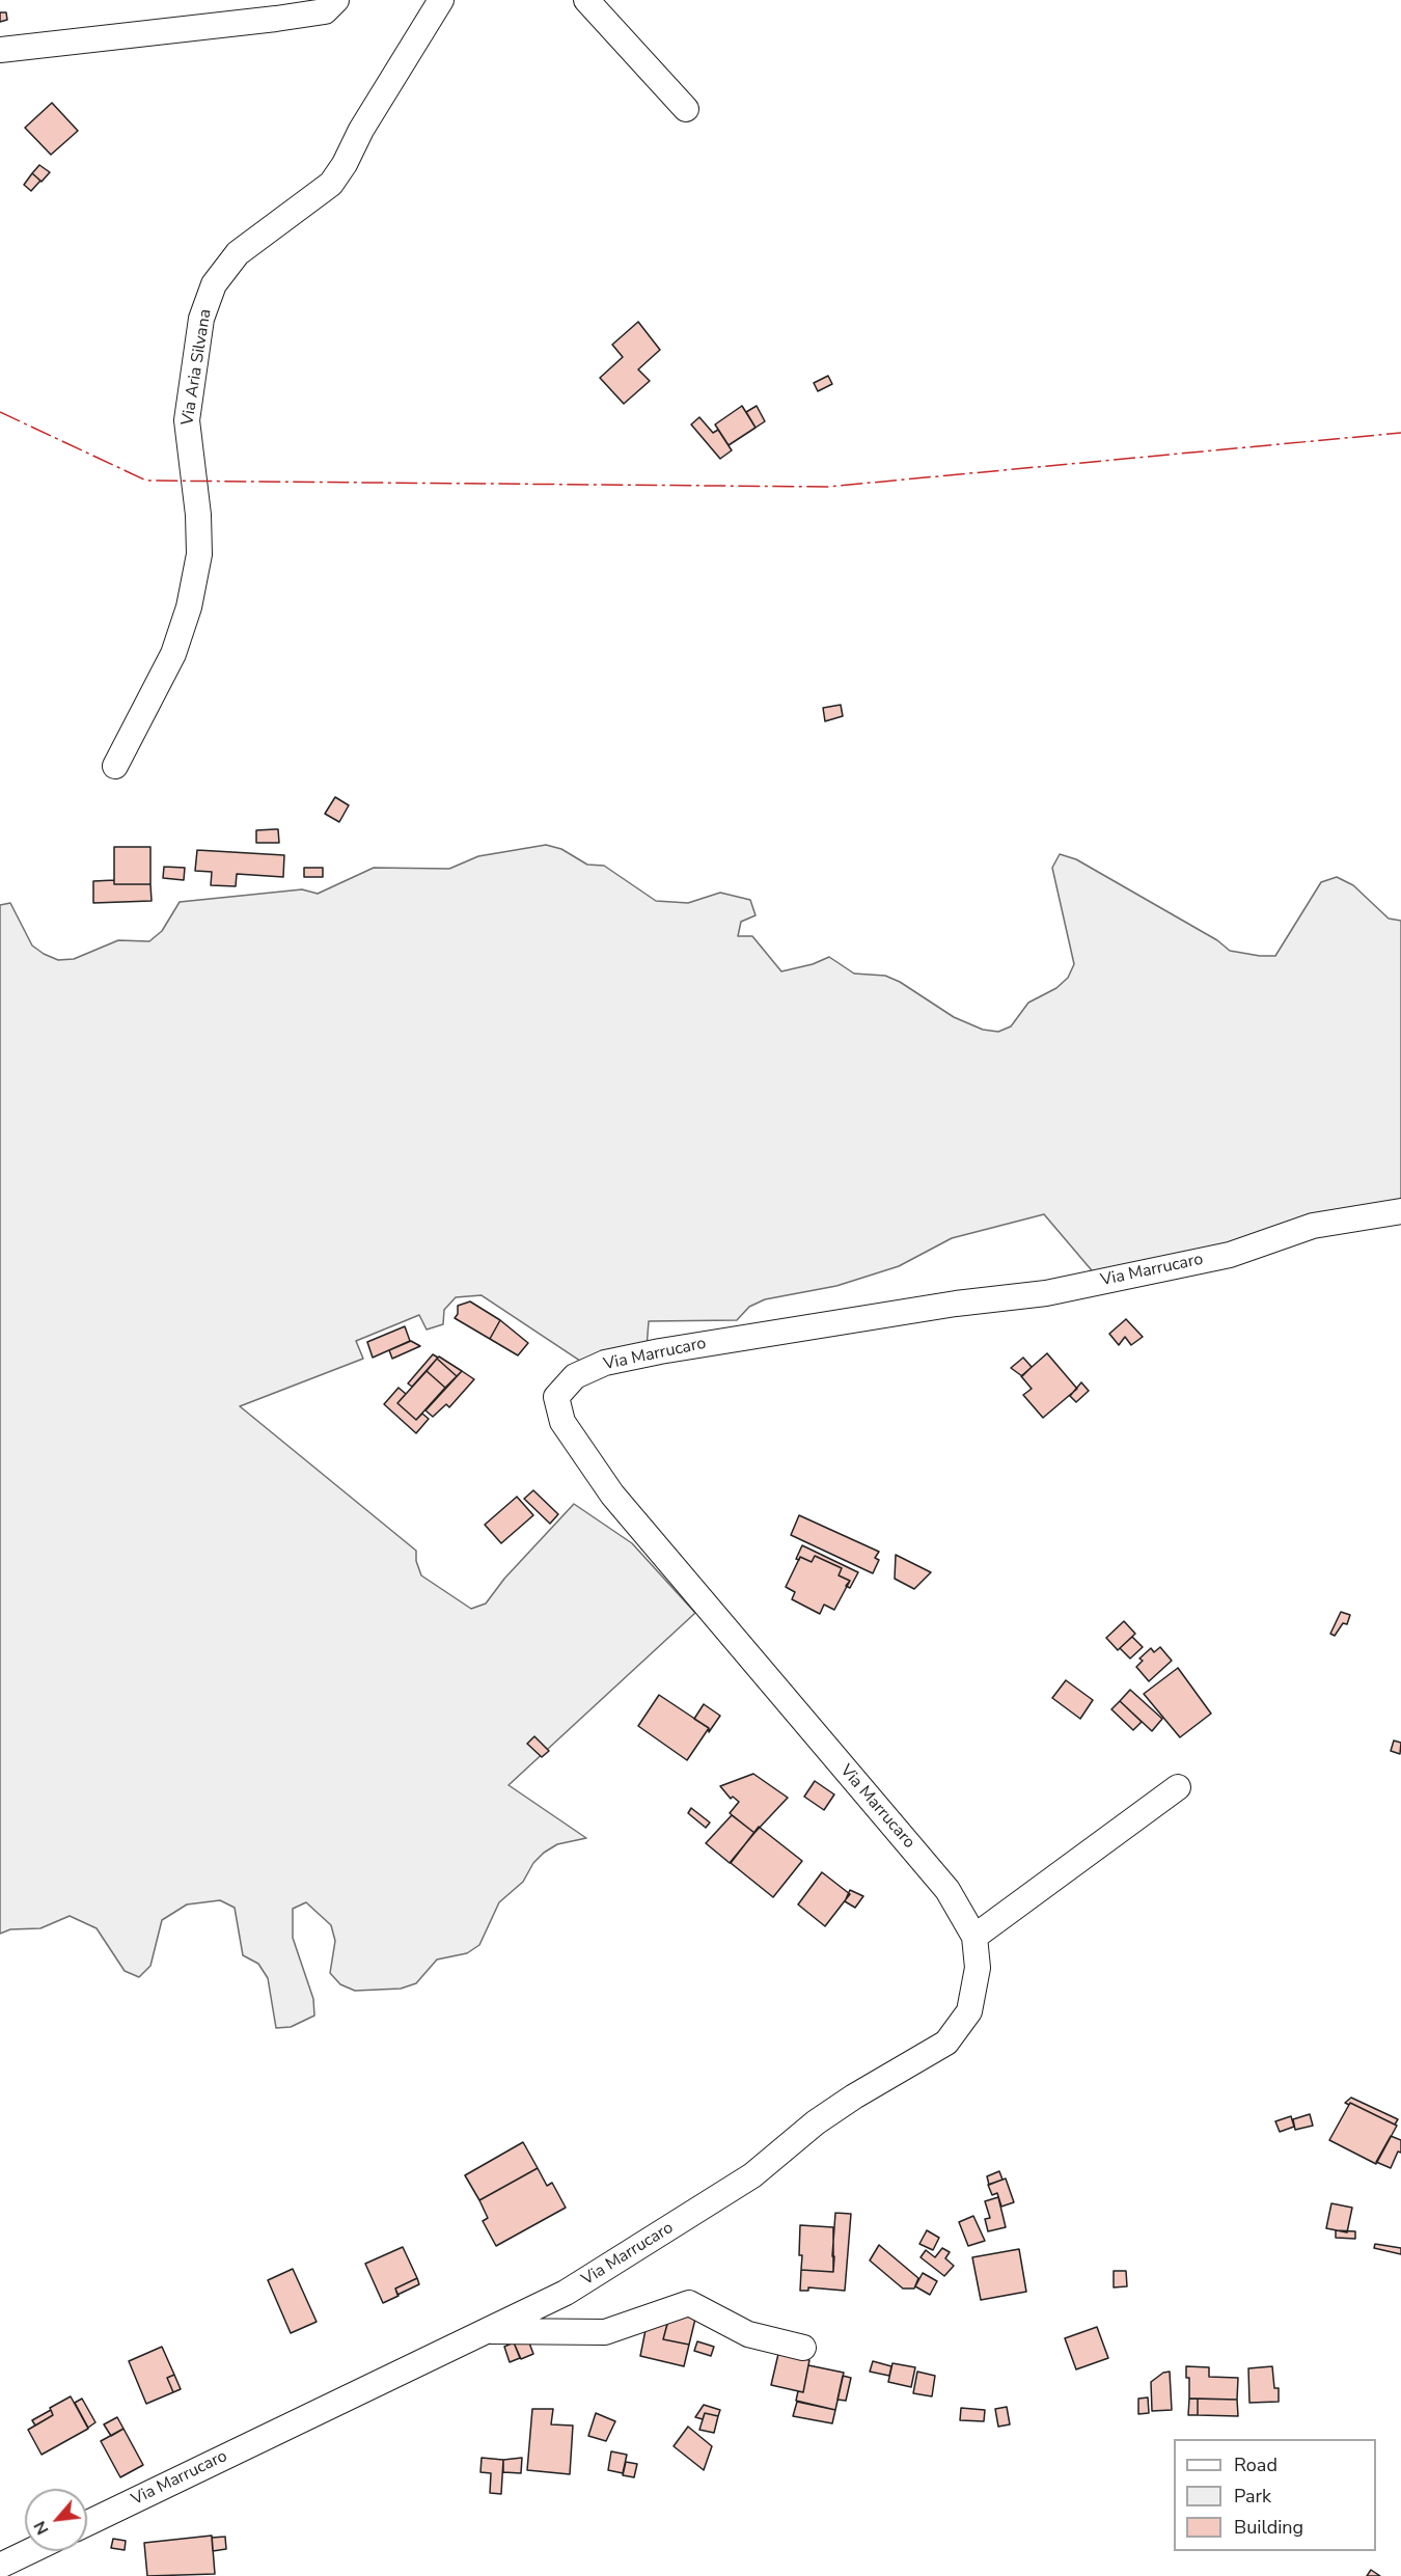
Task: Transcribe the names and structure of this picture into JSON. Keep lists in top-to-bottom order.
{
  "streets": {
    "street": ["Via Aria Silvana", "Via Marrucaro"]
  },
  "legend": ["Road", "Park", "Building"],
  "north": "bottom left"
}
